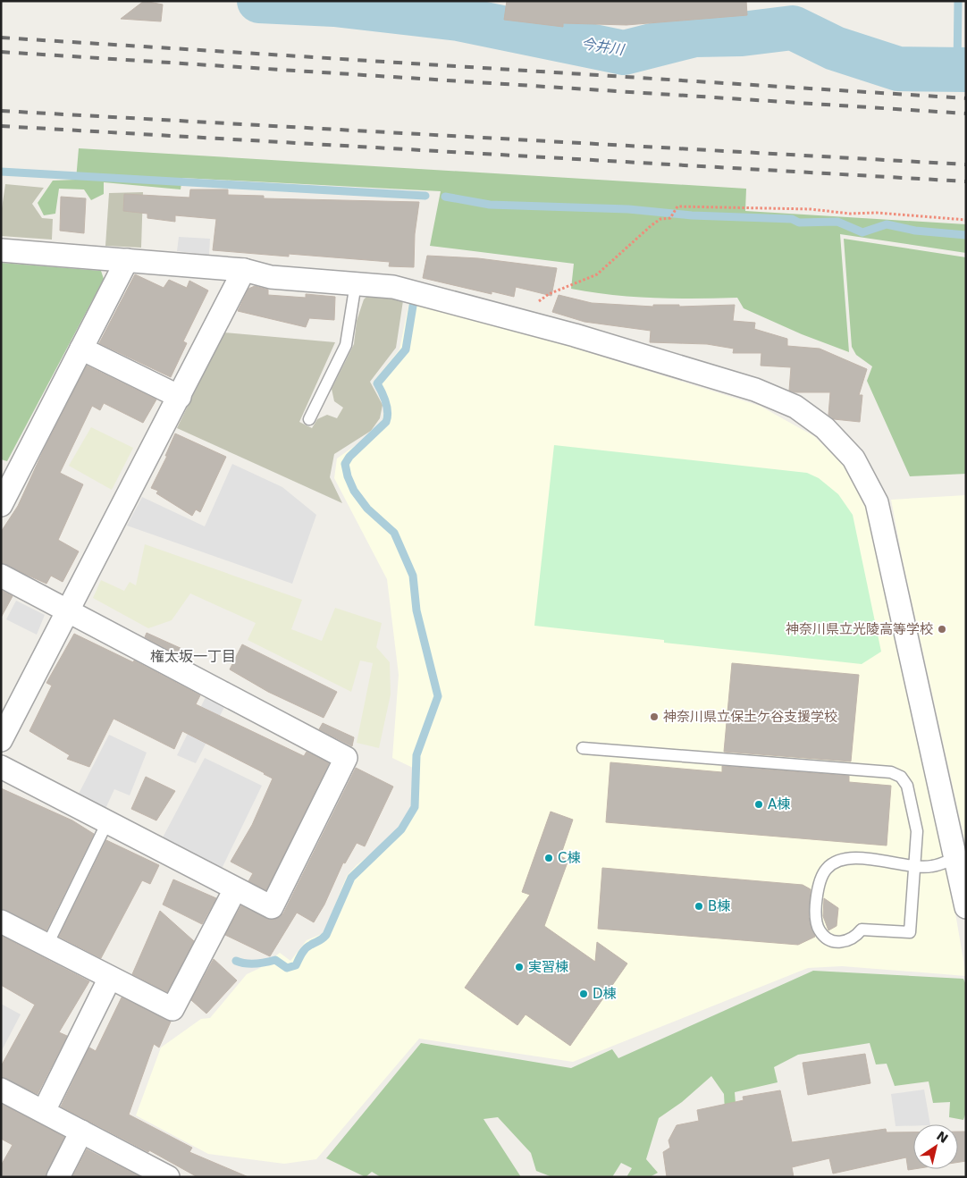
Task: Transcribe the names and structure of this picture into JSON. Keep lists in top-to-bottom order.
{
  "districts": ["権太坂一丁目"],
  "water": ["今井川"],
  "places": [
    "神奈川県立光陵高等学校",
    "神奈川県立保土ケ谷支援学校",
    "A棟",
    "C棟",
    "B棟",
    "実習棟",
    "D棟"
  ],
  "north": "top right"
}
